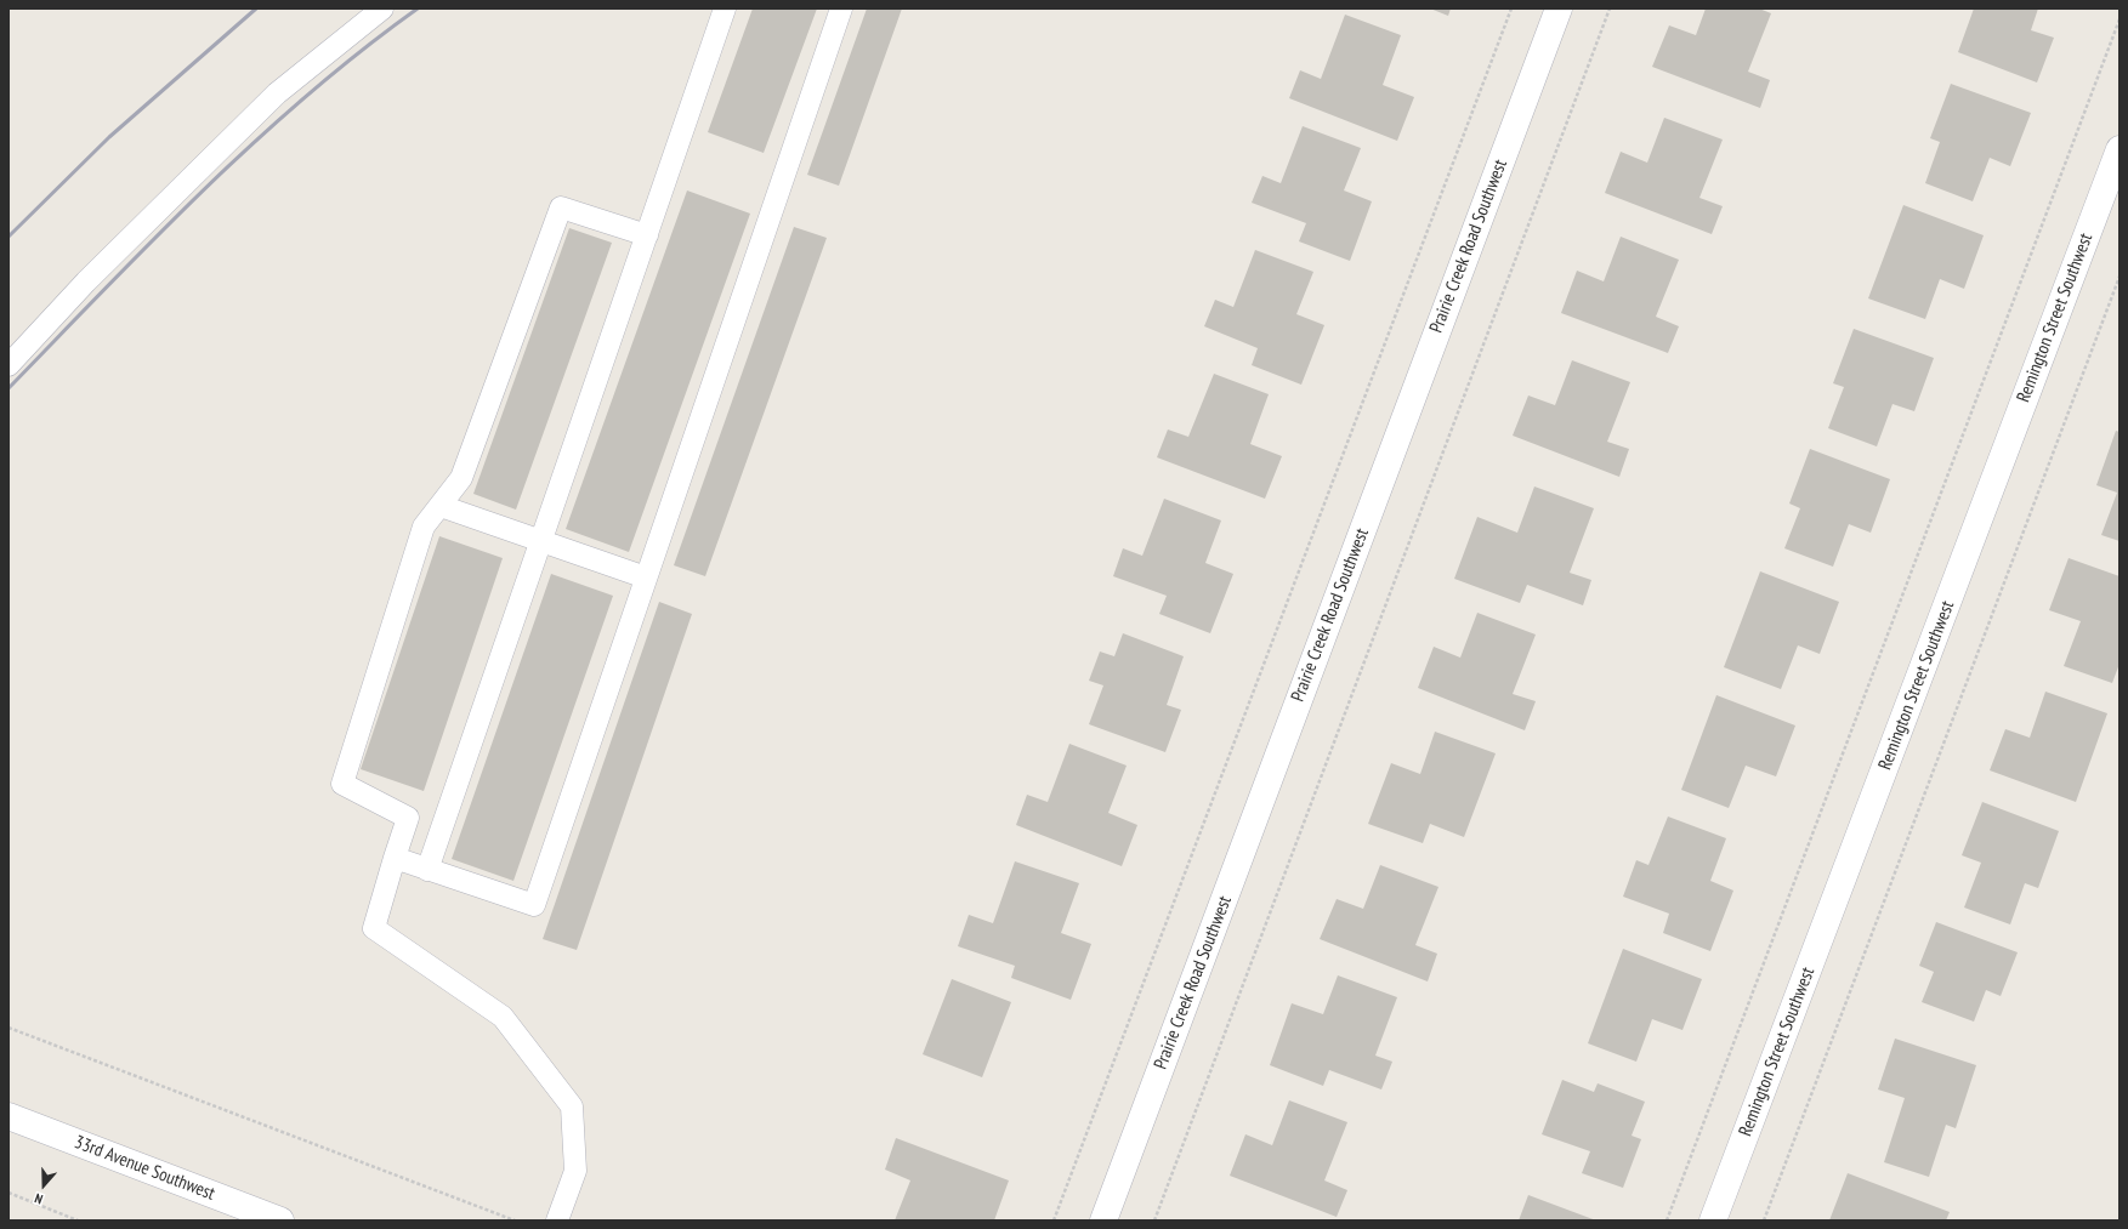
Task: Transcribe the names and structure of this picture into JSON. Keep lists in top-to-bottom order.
{
  "streets": {
    "street": ["Prairie Creek Road Southwest", "Remington Street Southwest", "33rd Avenue Southwest"]
  },
  "north": "bottom"
}
